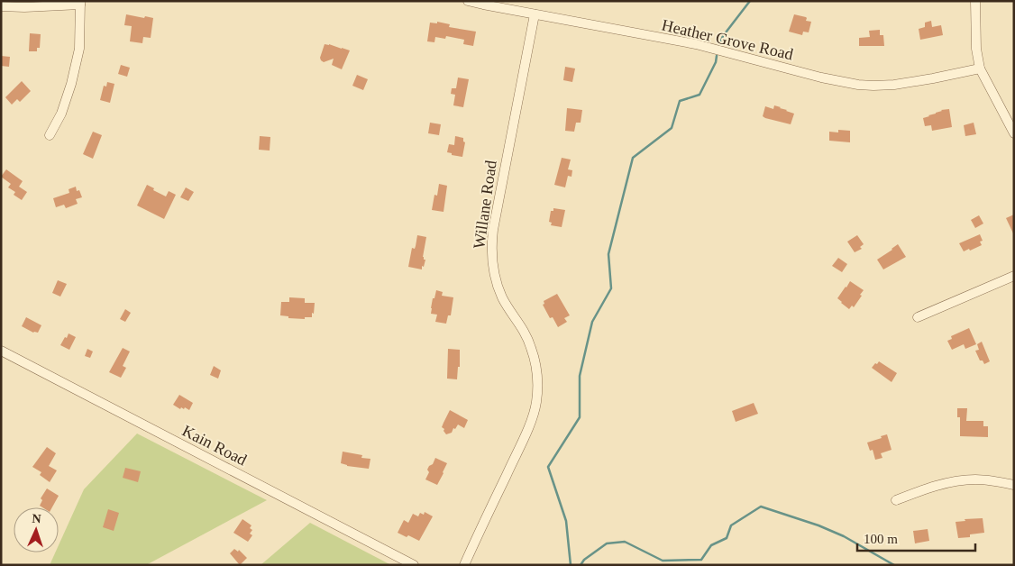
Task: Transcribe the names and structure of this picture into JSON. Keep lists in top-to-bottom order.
{
  "streets": {
    "street": ["Heather Grove Road", "Willane Road", "Kain Road"]
  },
  "crossings": [
    ["Heather Grove Road", "Willane Road"]
  ],
  "scale_bar": "100 m",
  "north": "top"
}
